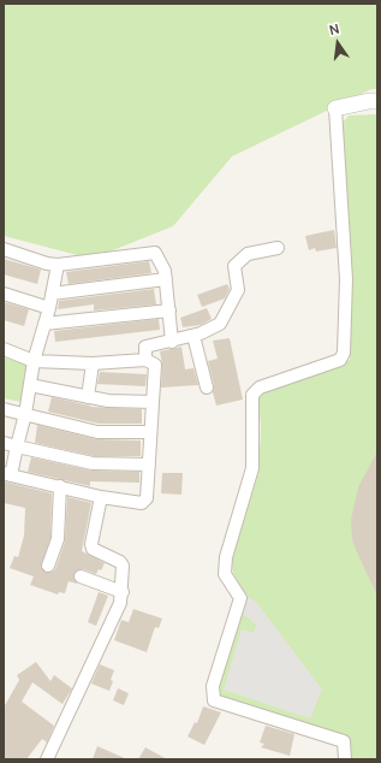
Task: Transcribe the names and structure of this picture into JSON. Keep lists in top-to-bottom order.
{
  "north": "top"
}
